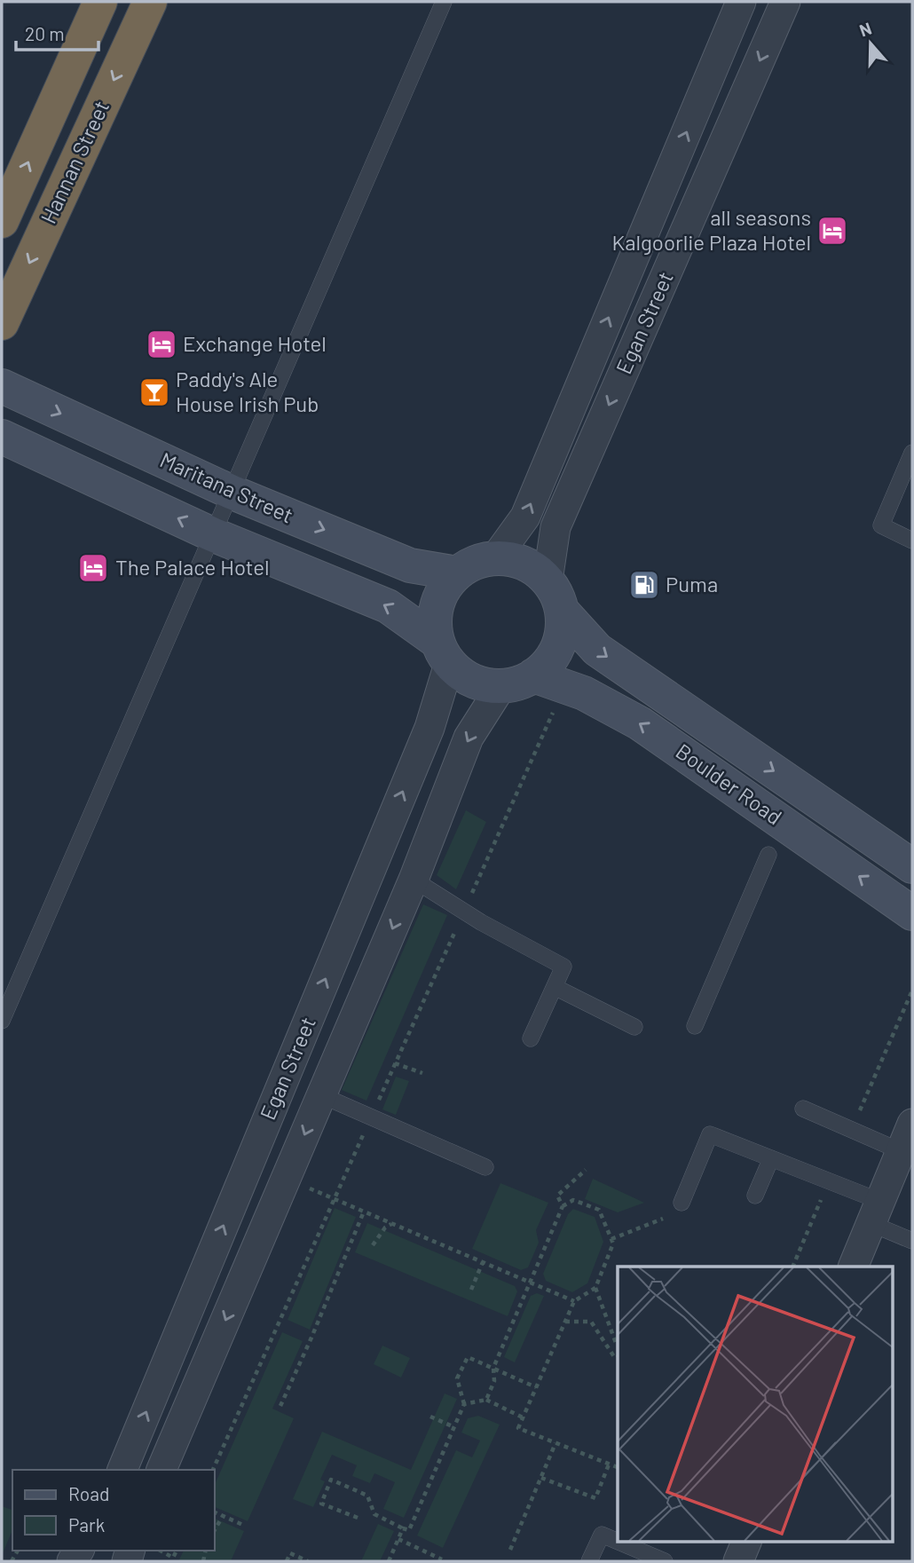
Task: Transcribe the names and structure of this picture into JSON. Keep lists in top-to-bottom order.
{
  "streets": {
    "highway": ["Hannan Street"],
    "main road": ["Maritana Street", "Boulder Road"],
    "street": ["Egan Street"]
  },
  "crossings": [
    ["Egan Street", "Maritana Street"],
    ["Egan Street", "Boulder Road"],
    ["Maritana Street", "Boulder Road"]
  ],
  "places": {
    "hotel": ["all seasons Kalgoorlie Plaza Hotel", "Exchange Hotel", "The Palace Hotel"],
    "bar": ["Paddy's Ale House Irish Pub"],
    "fuel station": ["Puma"]
  },
  "legend": ["Road", "Park"],
  "scale_bar": "20 m",
  "north": "top"
}
